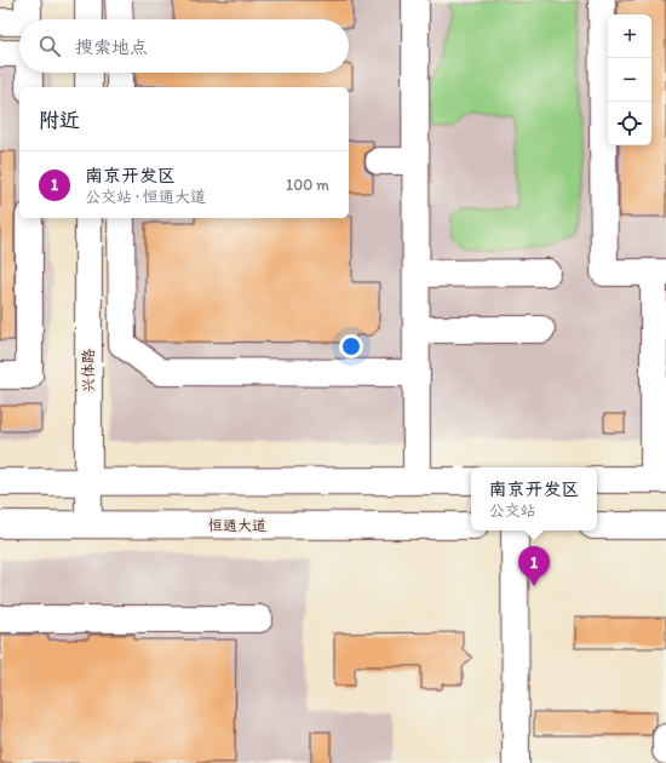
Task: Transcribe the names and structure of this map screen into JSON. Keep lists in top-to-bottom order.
{
  "streets": {
    "main road": ["兴体路", "恒通大道"]
  },
  "crossings": [
    ["兴体路", "恒通大道"]
  ],
  "page": {
    "map_buttons": ["+", "−"],
    "search": "搜索地点",
    "heading": "附近",
    "list": [
      {
        "mark": "1",
        "name": "南京开发区",
        "note": "公交站 · 恒通大道",
        "value": "100 m"
      }
    ],
    "popup": ["南京开发区", "公交站"],
    "pins": "1"
  }
}
